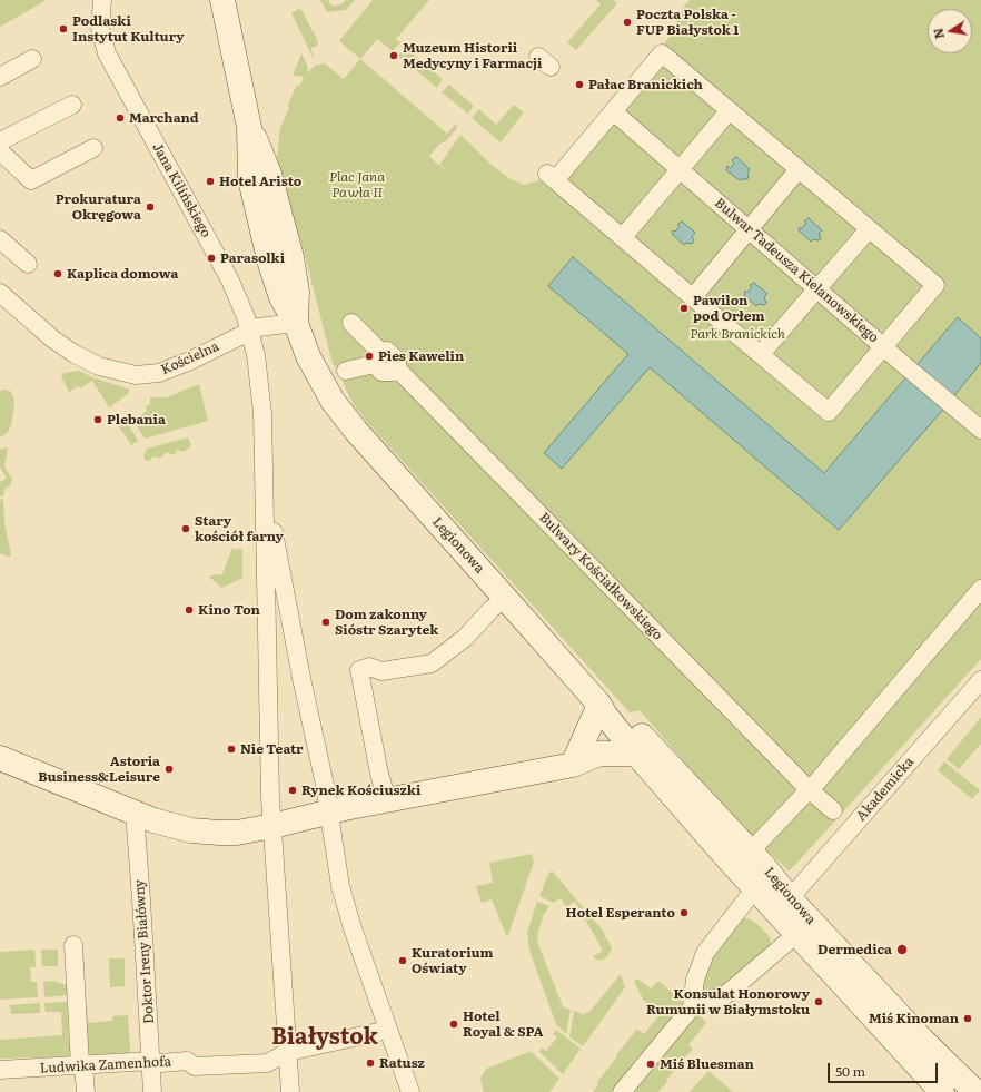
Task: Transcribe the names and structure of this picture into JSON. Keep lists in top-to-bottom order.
{
  "streets": {
    "main road": ["Legionowa"],
    "street": [
      "Jana Kilińskiego",
      "Bulwar Tadeusza Kielanowskiego",
      "Kościelna",
      "Bulwary Kościałkowskiego",
      "Akademicka",
      "Doktor Ireny Białówny",
      "Ludwika Zamenhofa"
    ]
  },
  "crossings": [
    ["Jana Kilińskiego", "Kościelna"],
    ["Kościelna", "Legionowa"],
    ["Legionowa", "Akademicka"],
    ["Doktor Ireny Białówny", "Ludwika Zamenhofa"]
  ],
  "districts": ["Białystok"],
  "parks": ["Plac Jana Pawła II", "Park Branickich"],
  "places": [
    "Poczta Polska - FUP Białystok 1",
    "Podlaski Instytut Kultury",
    "Muzeum Historii Medycyny i Farmacji",
    "Pałac Branickich",
    "Marchand",
    "Hotel Aristo",
    "Prokuratura Okręgowa",
    "Parasolki",
    "Kaplica domowa",
    "Pawilon pod Orłem",
    "Pies Kawelin",
    "Plebania",
    "Stary kościół farny",
    "Kino Ton",
    "Dom zakonny Sióstr Szarytek",
    "Nie Teatr",
    "Astoria Business&Leisure",
    "Rynek Kościuszki",
    "Hotel Esperanto",
    "Dermedica",
    "Kuratorium Oświaty",
    "Konsulat Honorowy Rumunii w Białymstoku",
    "Miś Kinoman",
    "Hotel Royal & SPA",
    "Ratusz",
    "Miś Bluesman"
  ],
  "scale_bar": "50 m",
  "north": "left"
}
